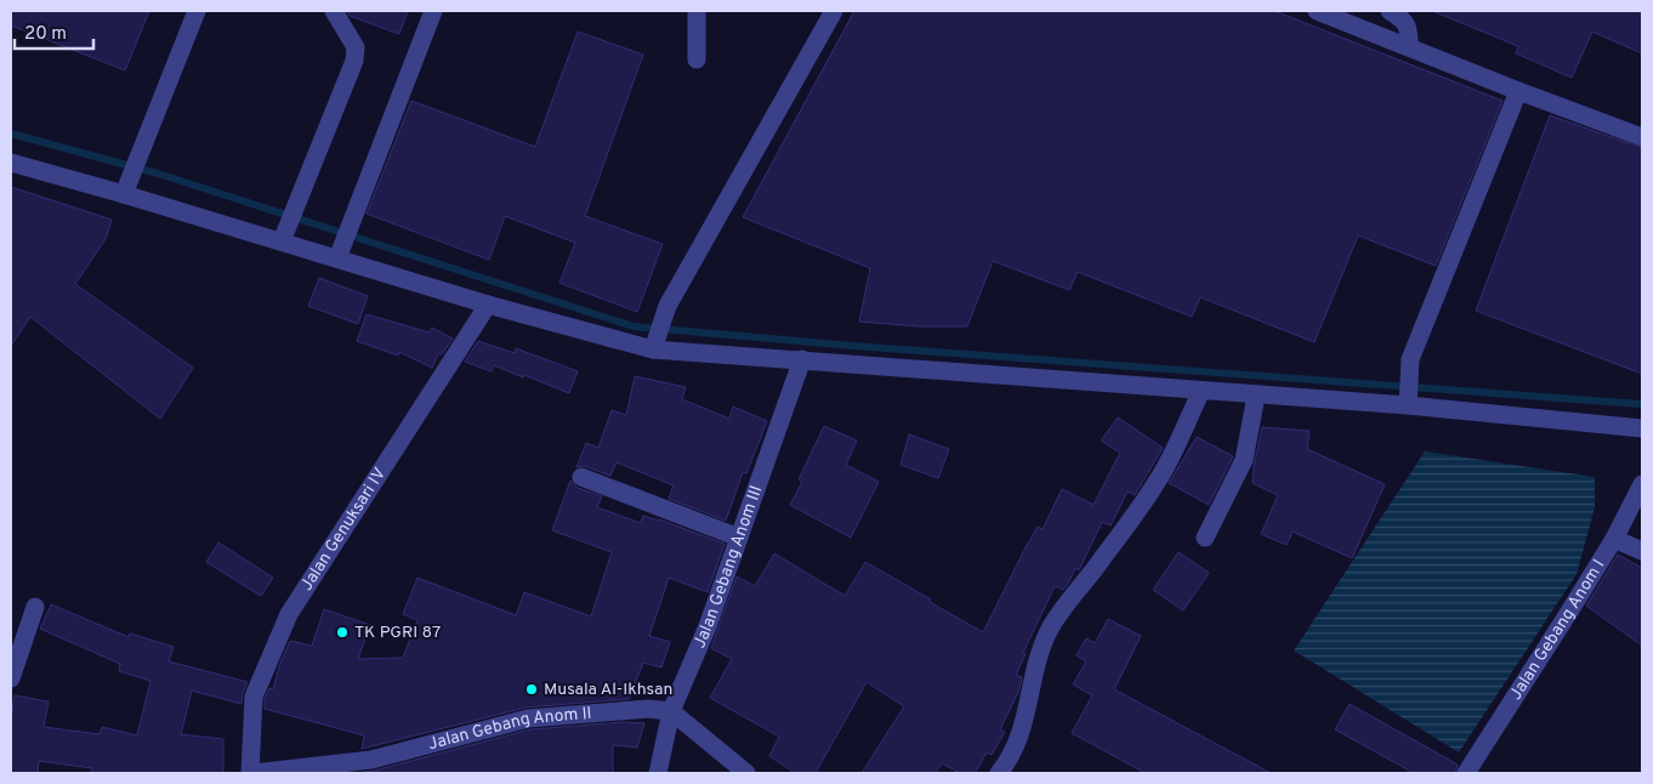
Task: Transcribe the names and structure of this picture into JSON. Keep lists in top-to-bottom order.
{
  "streets": {
    "street": [
      "Jalan Genuksari IV",
      "Jalan Gebang Anom III",
      "Jalan Gebang Anom I",
      "Jalan Gebang Anom II"
    ]
  },
  "crossings": [
    ["Jalan Genuksari IV", "Jalan Gebang Anom II"],
    ["Jalan Gebang Anom III", "Jalan Gebang Anom II"]
  ],
  "places": ["TK PGRI 87", "Musala Al-Ikhsan"],
  "scale_bar": "20 m"
}
